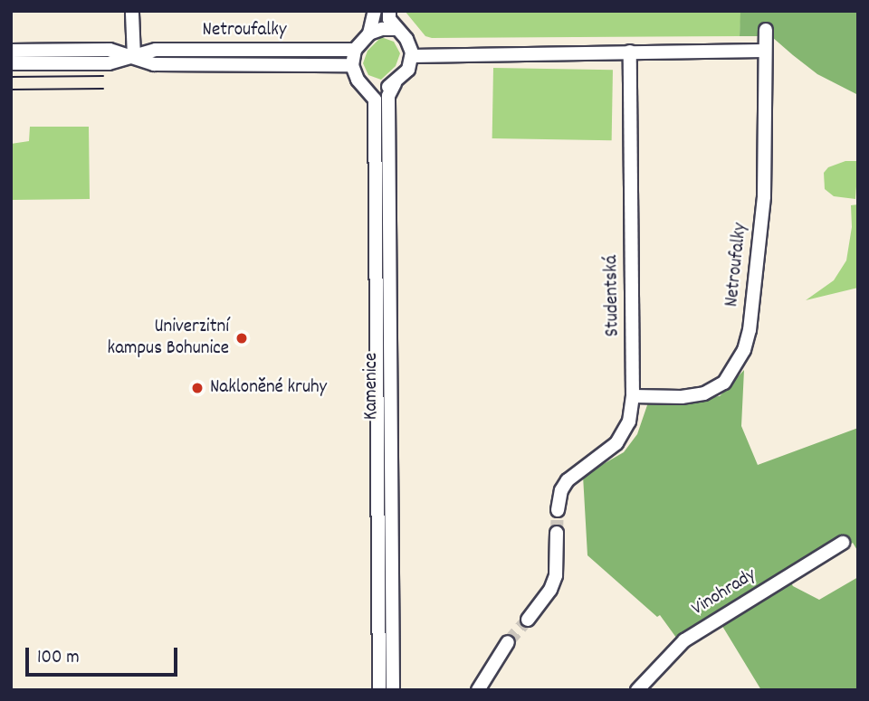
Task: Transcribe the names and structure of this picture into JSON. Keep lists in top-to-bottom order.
{
  "streets": {
    "street": [
      "Netroufalky",
      "Studentská",
      "Kamenice",
      "Vinohrady"
    ]
  },
  "crossings": [
    ["Netroufalky", "Studentská"],
    ["Netroufalky", "Kamenice"]
  ],
  "places": ["Univerzitní kampus Bohunice", "Nakloněné kruhy"],
  "scale_bar": "100 m"
}
